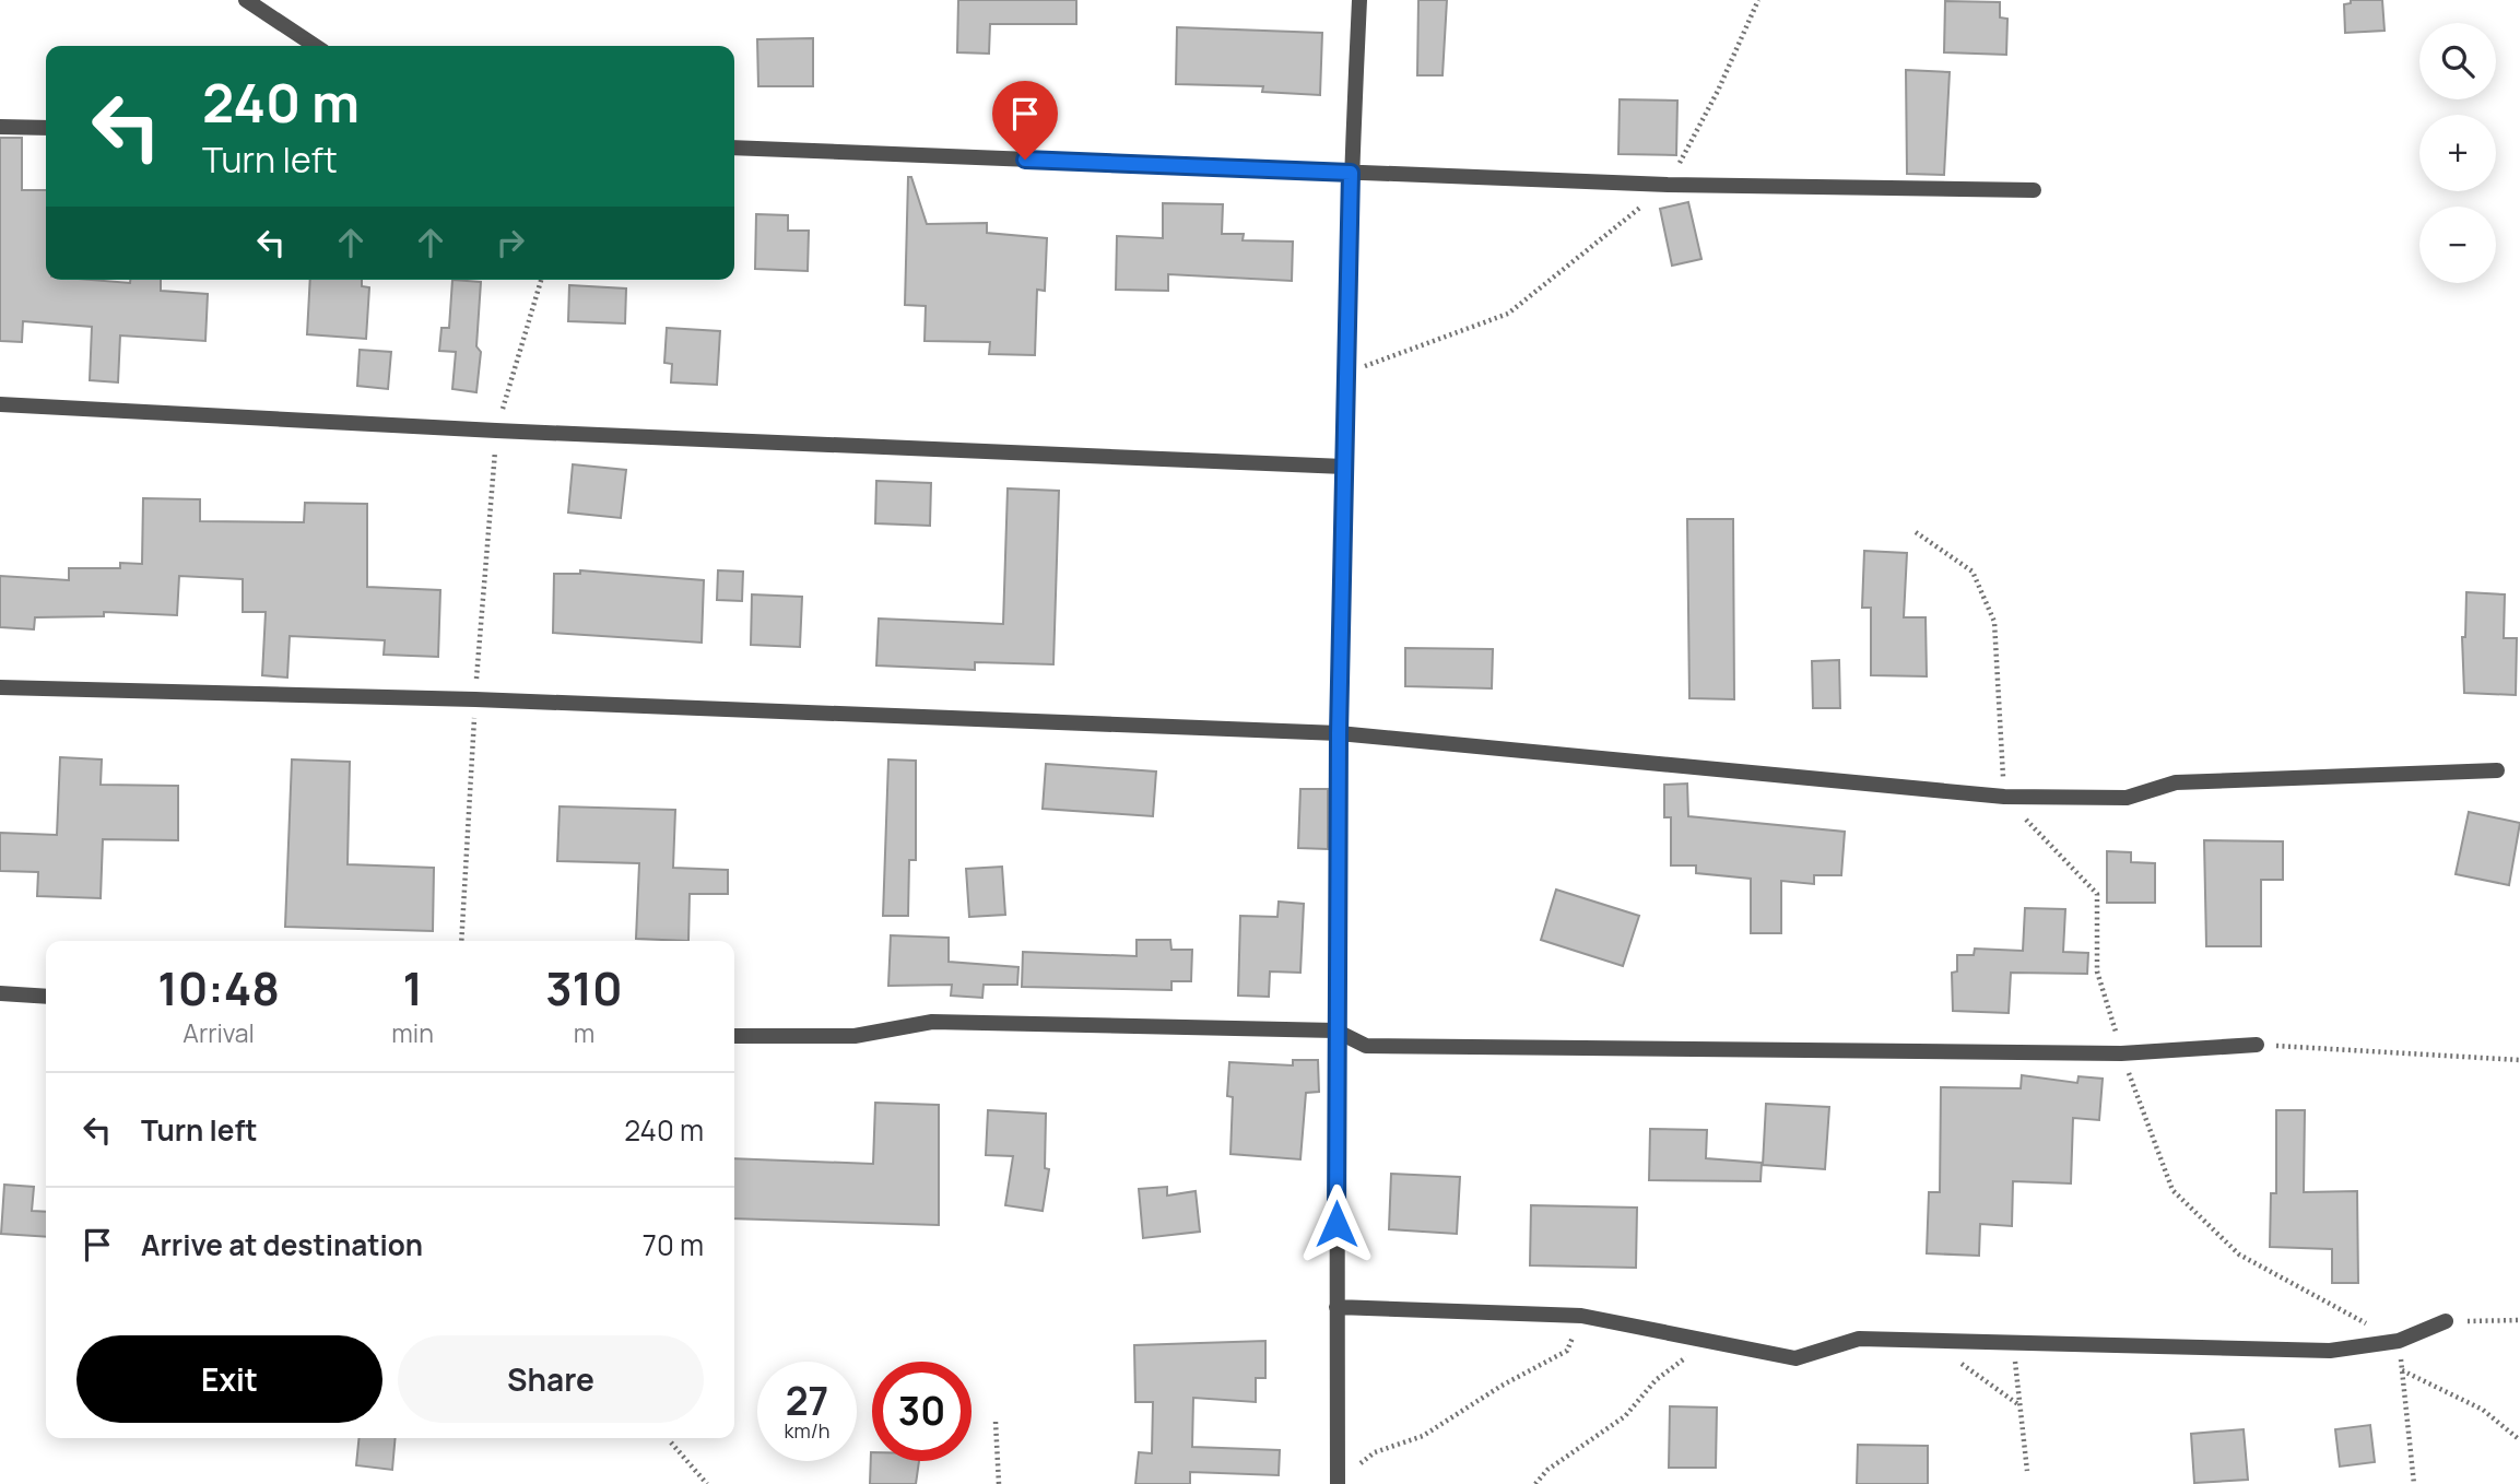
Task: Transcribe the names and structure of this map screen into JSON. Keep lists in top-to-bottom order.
{
  "page": {
    "map_buttons": ["+", "−"],
    "turn": ["240 m", "Turn left"],
    "eta": [
      "10:48",
      "Arrival",
      "1",
      "min",
      "310",
      "m"
    ],
    "list": [
      {
        "name": "Turn left",
        "value": "240 m"
      },
      {
        "name": "Arrive at destination",
        "value": "70 m"
      }
    ],
    "buttons": ["Exit", "Share"],
    "speed": "27 km/h",
    "limit": "30"
  }
}
